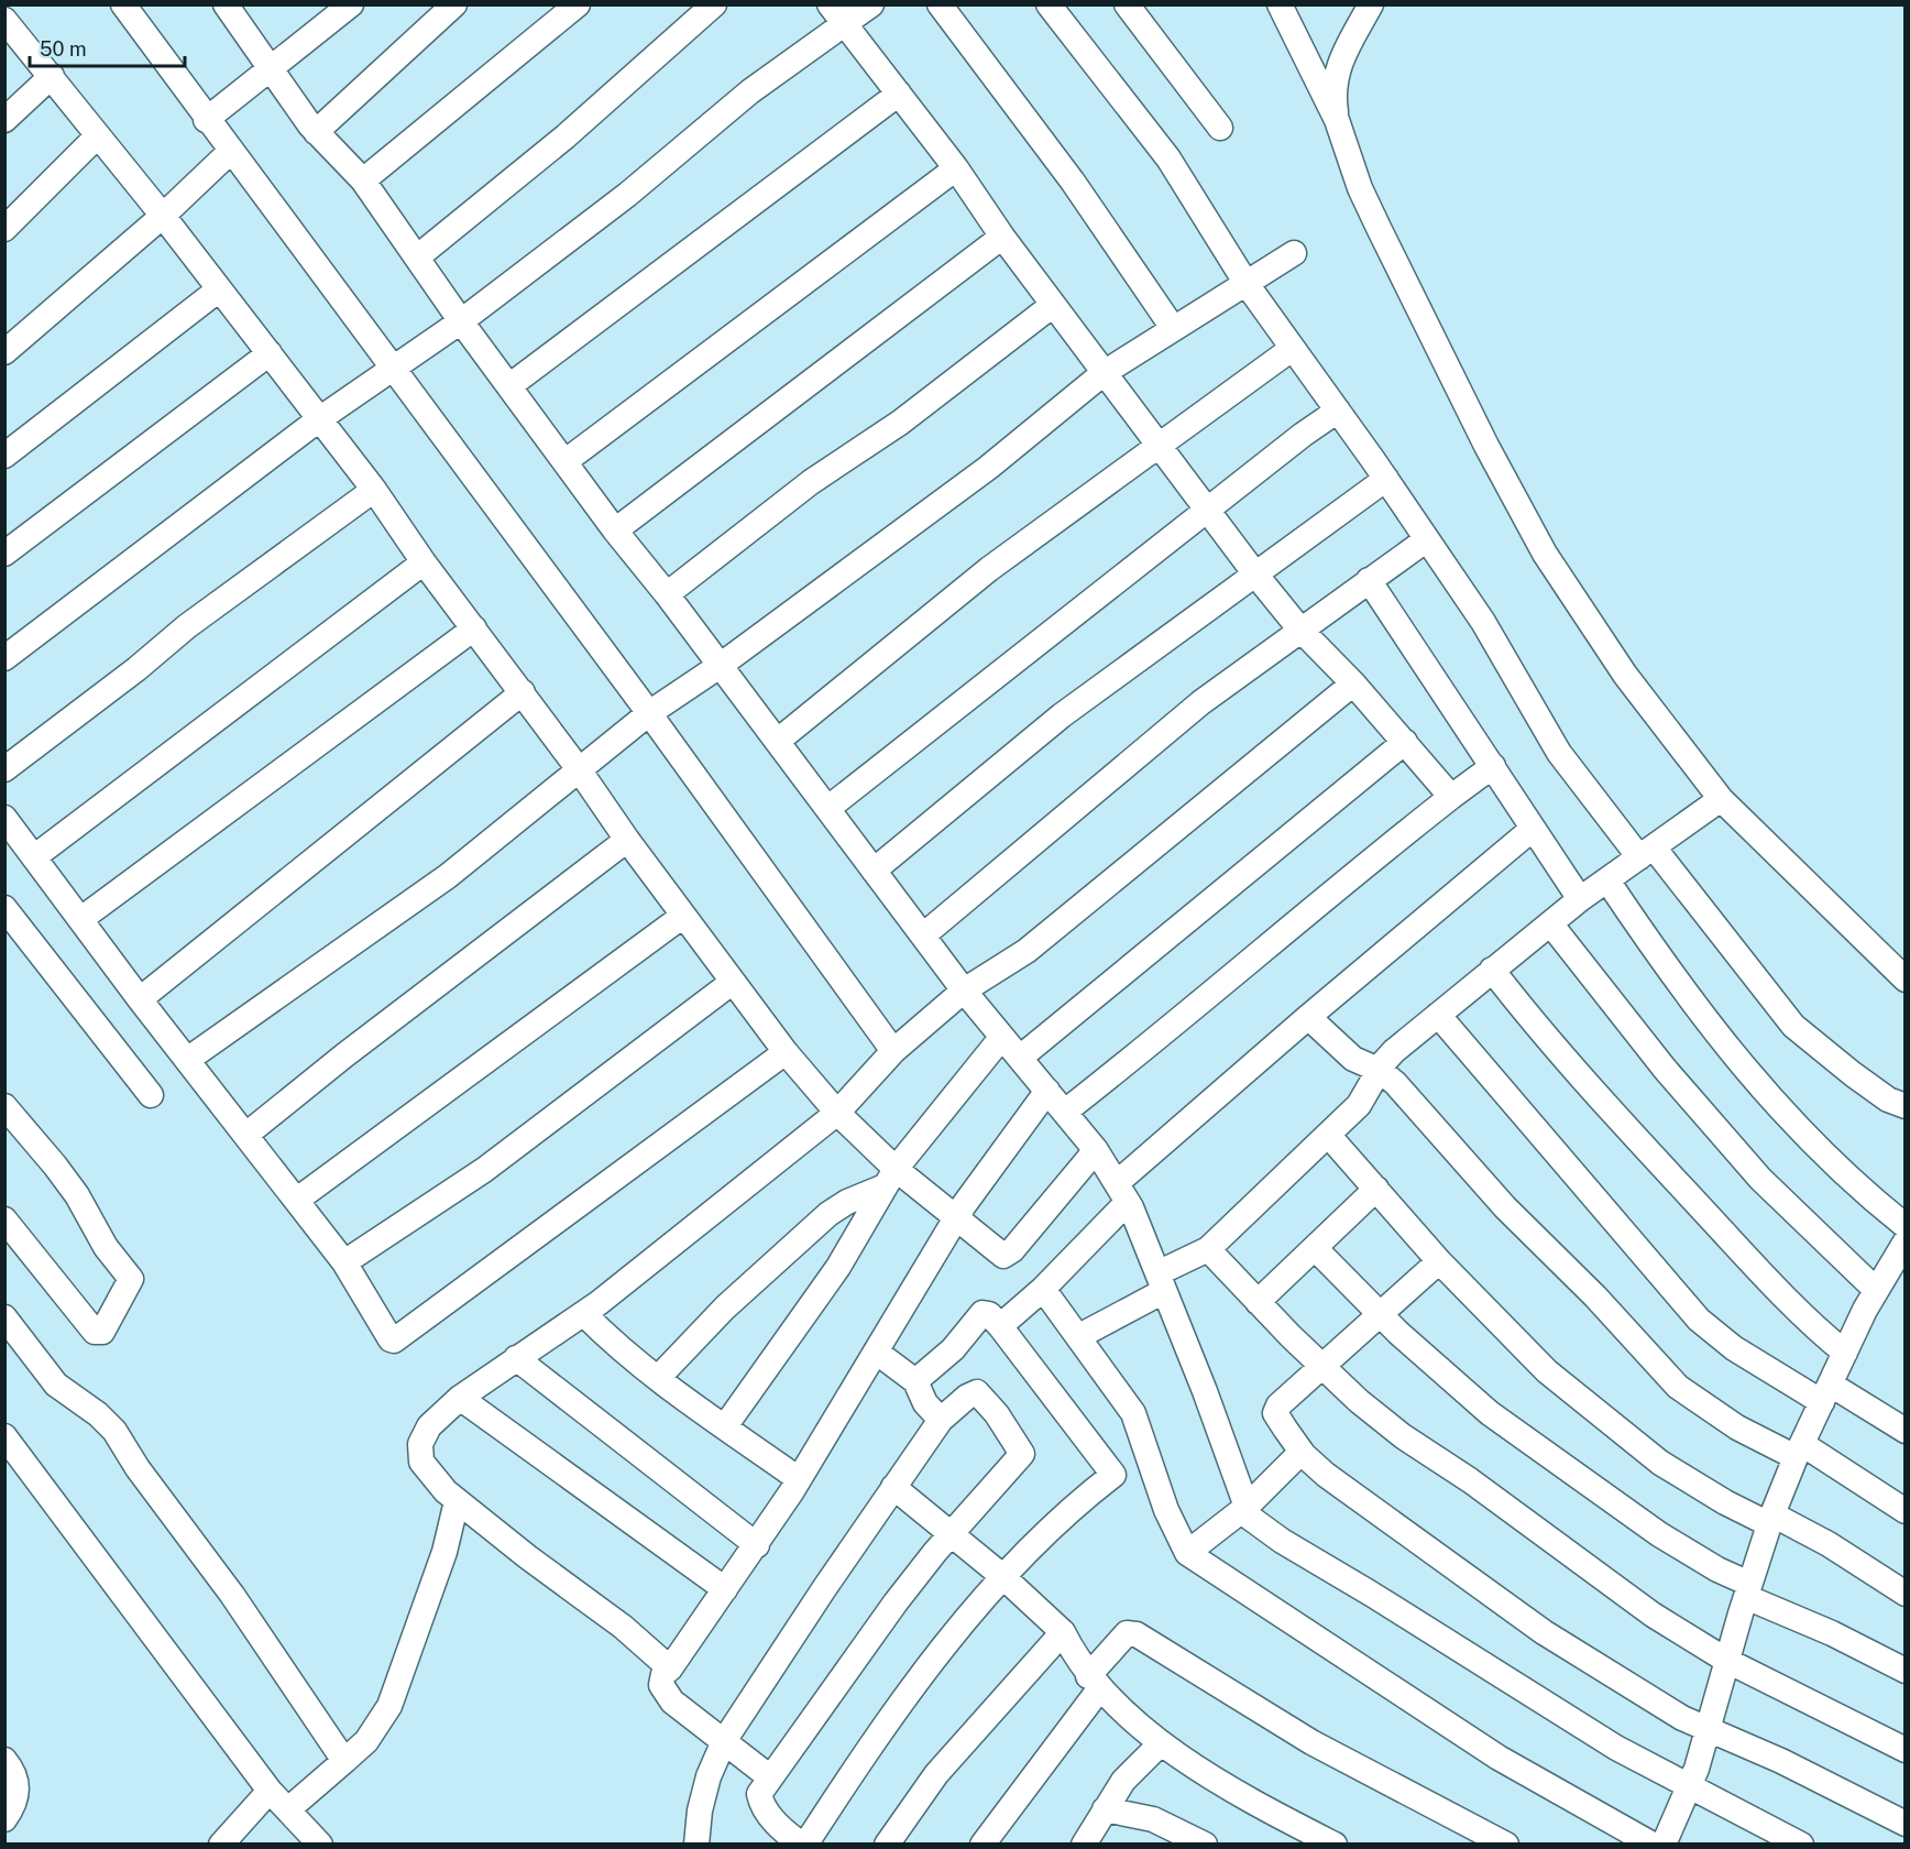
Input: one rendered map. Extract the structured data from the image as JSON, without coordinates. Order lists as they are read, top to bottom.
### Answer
{
  "scale_bar": "50 m"
}
